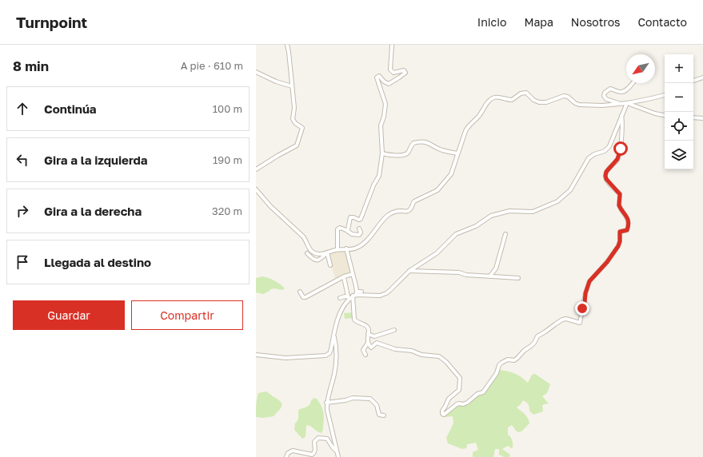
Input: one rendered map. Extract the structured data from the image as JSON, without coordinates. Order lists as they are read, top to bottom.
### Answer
{
  "north": "bottom left",
  "page": {
    "header": "Turnpoint",
    "nav": [
      "Inicio",
      "Mapa",
      "Nosotros",
      "Contacto"
    ],
    "heading": ["8 min", "A pie · 610 m"],
    "map_buttons": ["+", "−"],
    "list": [
      ["Continúa", "100 m"],
      ["Gira a la izquierda", "190 m"],
      ["Gira a la derecha", "320 m"],
      "Llegada al destino"
    ],
    "buttons": ["Guardar", "Compartir"]
  }
}
